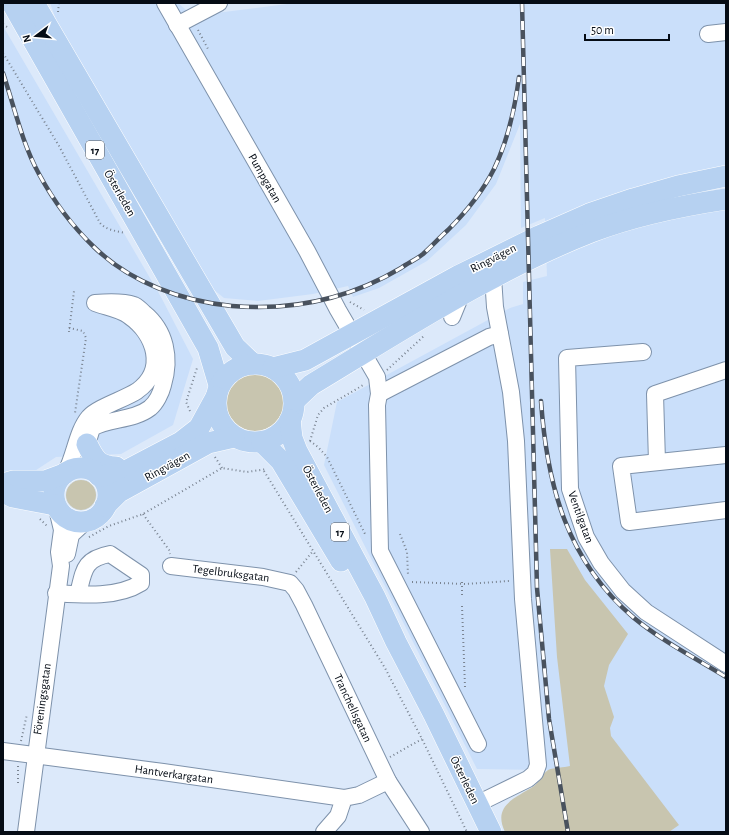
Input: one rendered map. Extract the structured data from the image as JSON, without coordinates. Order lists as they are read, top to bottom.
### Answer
{
  "streets": {
    "main road": ["17", "Österleden", "Ringvägen"],
    "street": [
      "Pumpgatan",
      "Ventilgatan",
      "Tegelbruksgatan",
      "Föreningsgatan",
      "Tranchellsgatan",
      "Hantverkargatan"
    ]
  },
  "crossings": [
    ["17", "Österleden"],
    ["17", "Ringvägen"],
    ["Pumpgatan", "Ringvägen"],
    ["Österleden", "Ringvägen"],
    ["Ringvägen", "Föreningsgatan"],
    ["Tegelbruksgatan", "Tranchellsgatan"],
    ["Föreningsgatan", "Hantverkargatan"]
  ],
  "scale_bar": "50 m",
  "north": "left"
}
